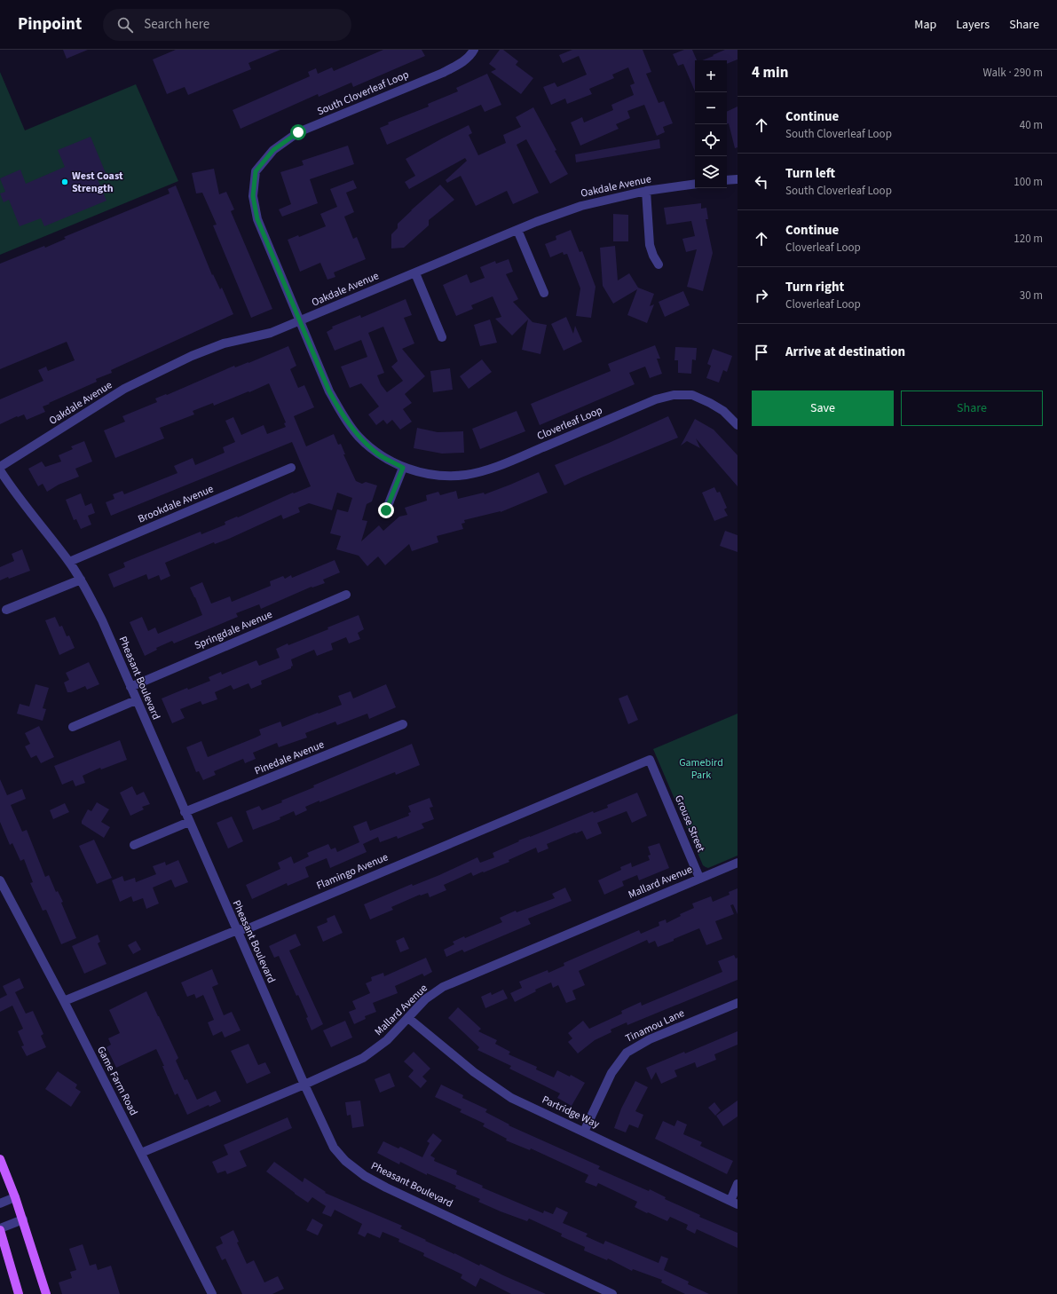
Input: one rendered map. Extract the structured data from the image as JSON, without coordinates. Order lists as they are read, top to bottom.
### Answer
{
  "streets": {
    "street": [
      "South Cloverleaf Loop",
      "Oakdale Avenue",
      "Cloverleaf Loop",
      "Brookdale Avenue",
      "Springdale Avenue",
      "Pheasant Boulevard",
      "Pinedale Avenue",
      "Grouse Street",
      "Flamingo Avenue",
      "Mallard Avenue",
      "Tinamou Lane",
      "Game Farm Road",
      "Partridge Way"
    ]
  },
  "crossings": [
    ["South Cloverleaf Loop", "Oakdale Avenue"],
    ["South Cloverleaf Loop", "Cloverleaf Loop"],
    ["Oakdale Avenue", "Cloverleaf Loop"],
    ["Brookdale Avenue", "Pheasant Boulevard"],
    ["Springdale Avenue", "Pheasant Boulevard"],
    ["Pheasant Boulevard", "Pinedale Avenue"],
    ["Pheasant Boulevard", "Flamingo Avenue"],
    ["Pheasant Boulevard", "Mallard Avenue"],
    ["Grouse Street", "Flamingo Avenue"],
    ["Grouse Street", "Mallard Avenue"],
    ["Flamingo Avenue", "Game Farm Road"],
    ["Mallard Avenue", "Game Farm Road"],
    ["Mallard Avenue", "Partridge Way"],
    ["Tinamou Lane", "Partridge Way"]
  ],
  "parks": ["Gamebird Park"],
  "places": ["West Coast Strength"],
  "page": {
    "header": "Pinpoint",
    "search": "Search here",
    "nav": ["Map", "Layers", "Share"],
    "heading": ["4 min", "Walk · 290 m"],
    "map_buttons": ["+", "−"],
    "list": [
      ["Continue", "South Cloverleaf Loop", "40 m"],
      ["Turn left", "South Cloverleaf Loop", "100 m"],
      ["Continue", "Cloverleaf Loop", "120 m"],
      ["Turn right", "Cloverleaf Loop", "30 m"],
      "Arrive at destination"
    ],
    "buttons": ["Save", "Share"]
  }
}
